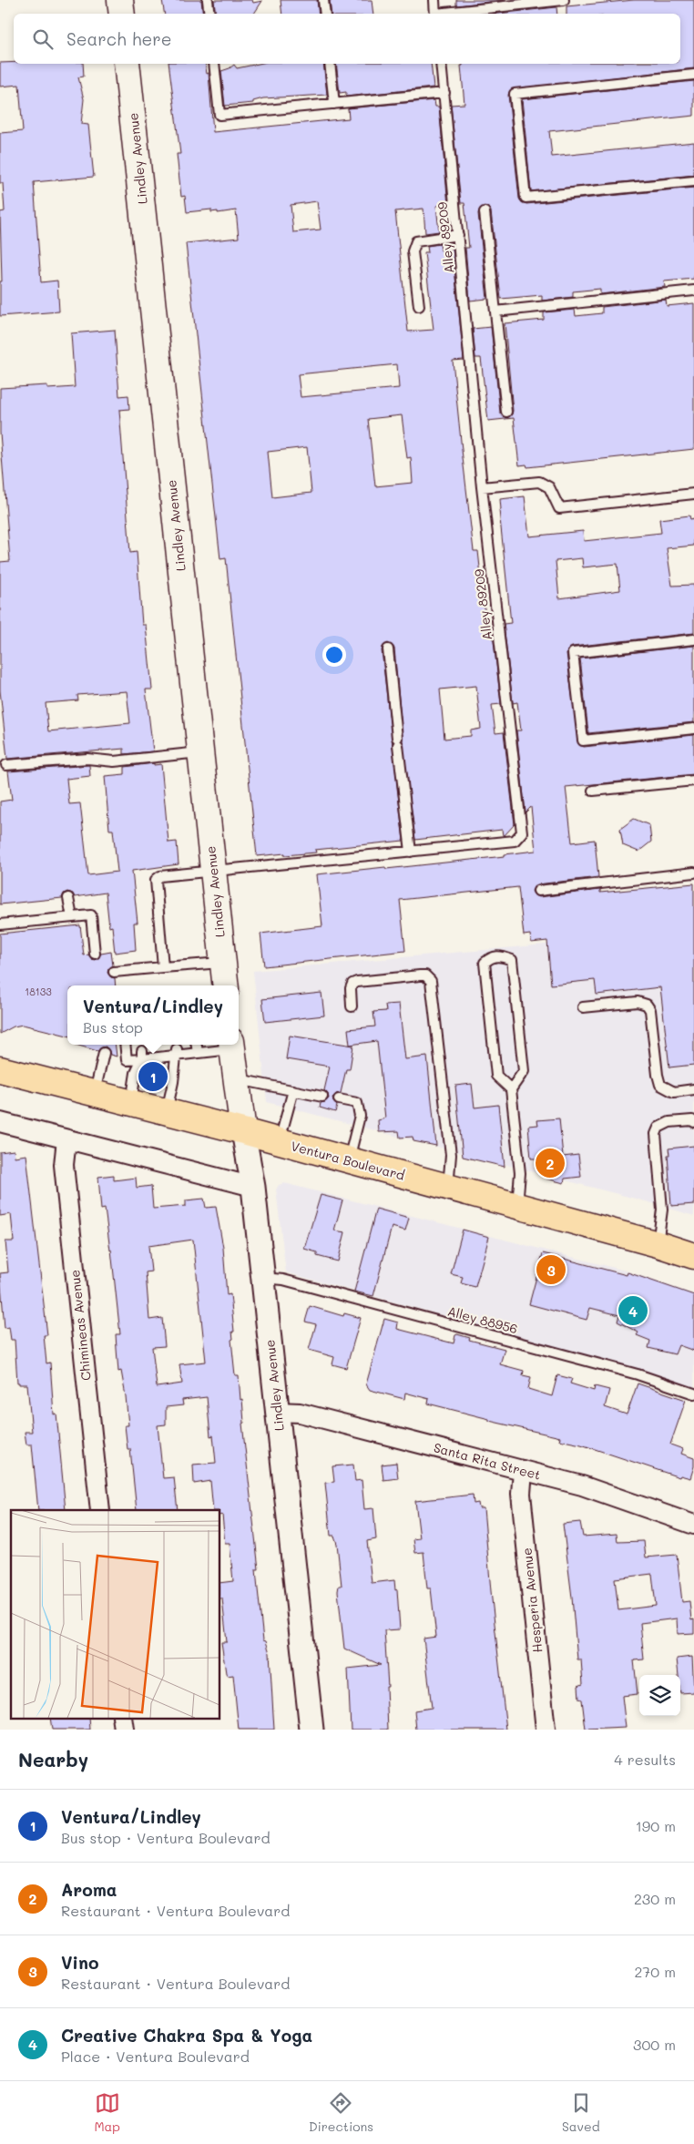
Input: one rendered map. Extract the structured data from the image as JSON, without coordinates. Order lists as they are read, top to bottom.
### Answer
{
  "streets": {
    "main road": ["Lindley Avenue", "Ventura Boulevard"],
    "street": ["Chimineas Avenue", "Santa Rita Street", "Hesperia Avenue"],
    "lane": ["Alley 89209", "Alley 88956"]
  },
  "crossings": [
    ["Lindley Avenue", "Alley 89209"],
    ["Lindley Avenue", "Ventura Boulevard"],
    ["Lindley Avenue", "Alley 88956"],
    ["Lindley Avenue", "Santa Rita Street"],
    ["Santa Rita Street", "Hesperia Avenue"]
  ],
  "house_numbers": ["18133"],
  "page": {
    "search": "Search here",
    "popup": ["Ventura/Lindley", "Bus stop"],
    "pins": [
      "1",
      "2",
      "3",
      "4"
    ],
    "heading": ["Nearby", "4 results"],
    "list": [
      {
        "mark": "1",
        "name": "Ventura/Lindley",
        "note": "Bus stop · Ventura Boulevard",
        "value": "190 m"
      },
      {
        "mark": "2",
        "name": "Aroma",
        "note": "Restaurant · Ventura Boulevard",
        "value": "230 m"
      },
      {
        "mark": "3",
        "name": "Vino",
        "note": "Restaurant · Ventura Boulevard",
        "value": "270 m"
      },
      {
        "mark": "4",
        "name": "Creative Chakra Spa & Yoga",
        "note": "Place · Ventura Boulevard",
        "value": "300 m"
      }
    ],
    "nav": ["Map", "Directions", "Saved"]
  }
}
